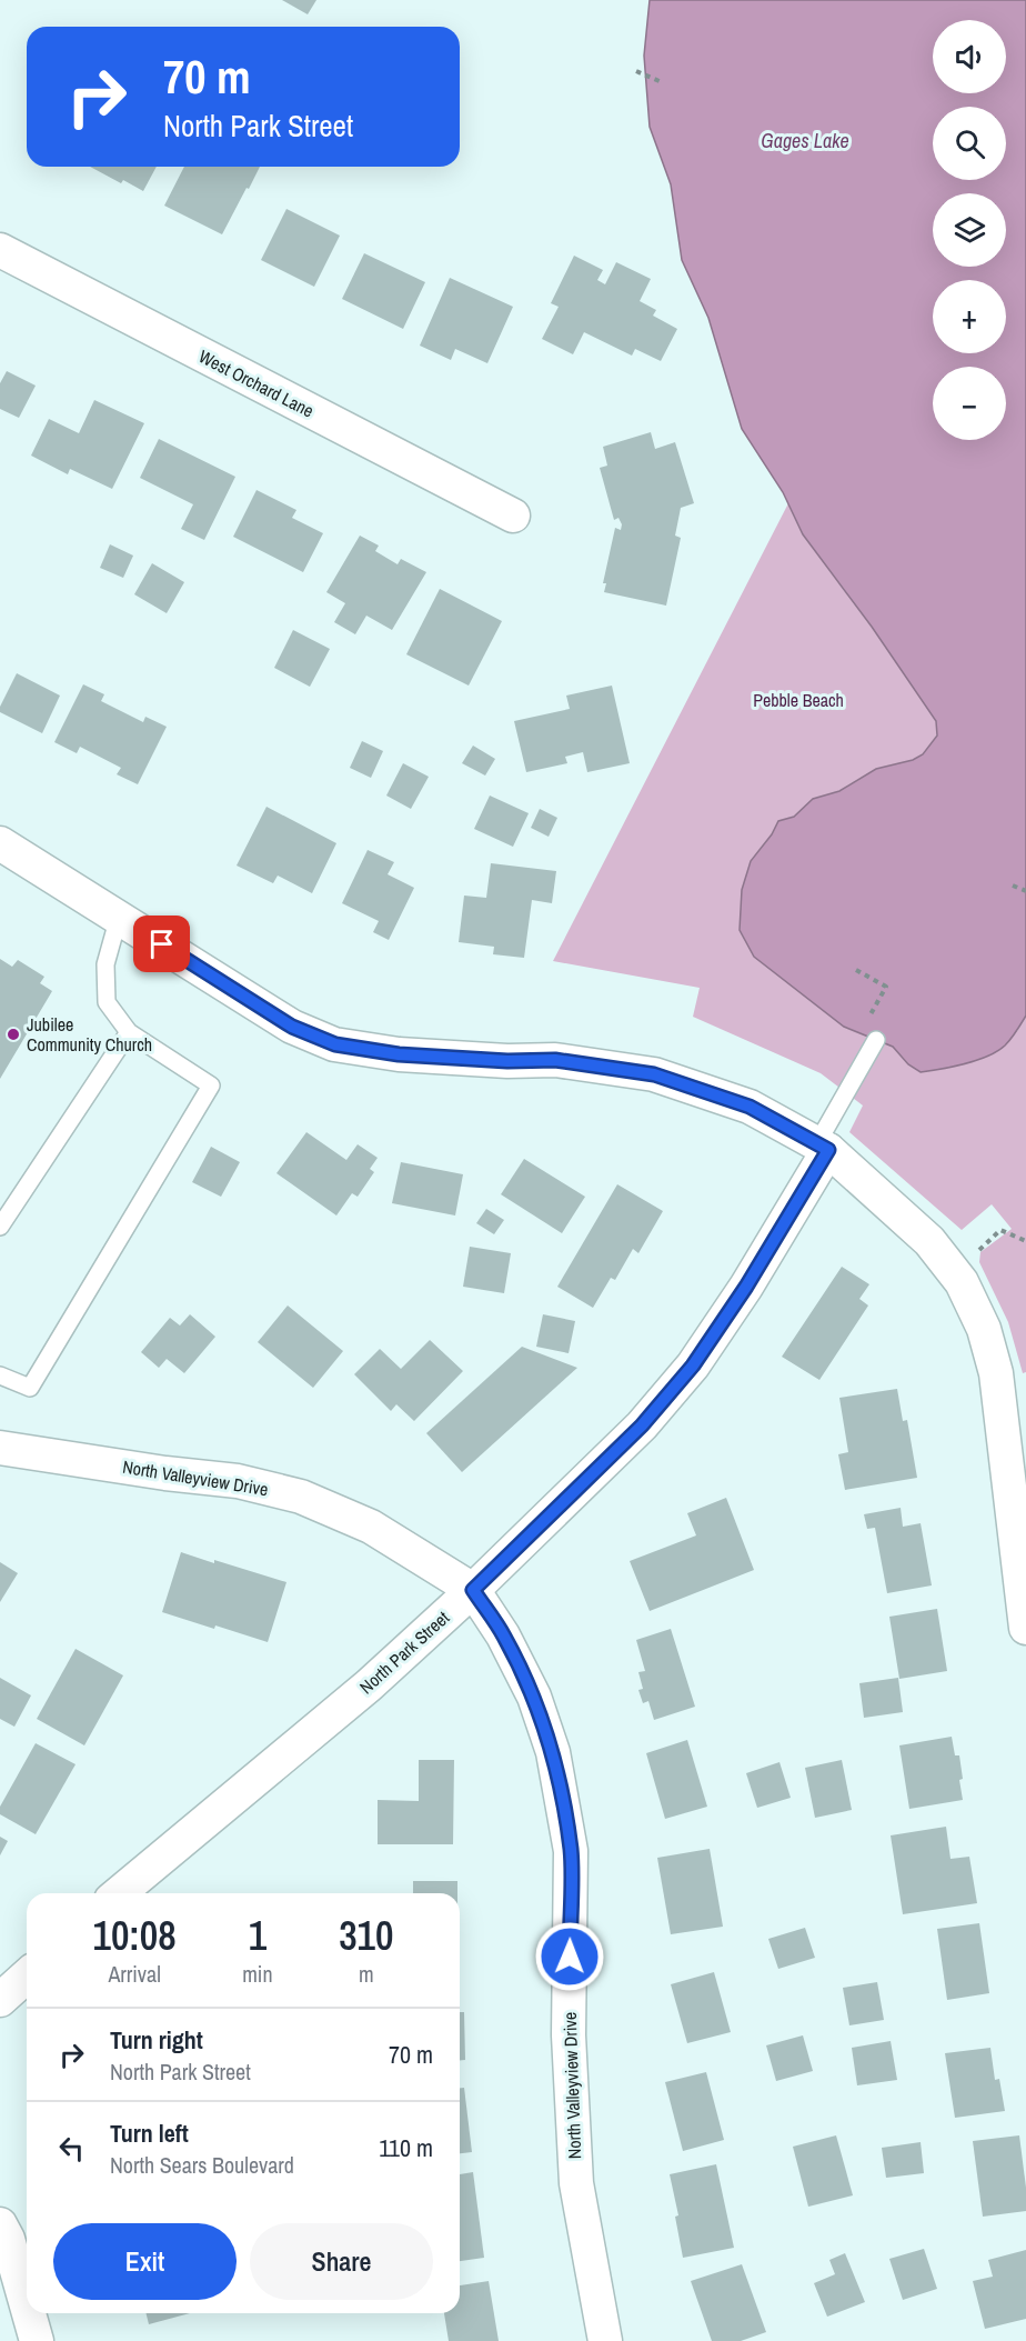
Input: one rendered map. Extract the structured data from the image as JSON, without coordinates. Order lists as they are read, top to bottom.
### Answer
{
  "streets": {
    "street": ["West Orchard Lane", "North Valleyview Drive", "North Park Street"]
  },
  "crossings": [
    ["North Valleyview Drive", "North Park Street"]
  ],
  "water": ["Gages Lake"],
  "parks": ["Pebble Beach"],
  "places": ["Jubilee Community Church"],
  "page": {
    "map_buttons": ["+", "−"],
    "turn": ["70 m", "North Park Street"],
    "eta": [
      "10:08",
      "Arrival",
      "1",
      "min",
      "310",
      "m"
    ],
    "list": [
      {
        "name": "Turn right",
        "note": "North Park Street",
        "value": "70 m"
      },
      {
        "name": "Turn left",
        "note": "North Sears Boulevard",
        "value": "110 m"
      }
    ],
    "buttons": ["Exit", "Share"]
  }
}
